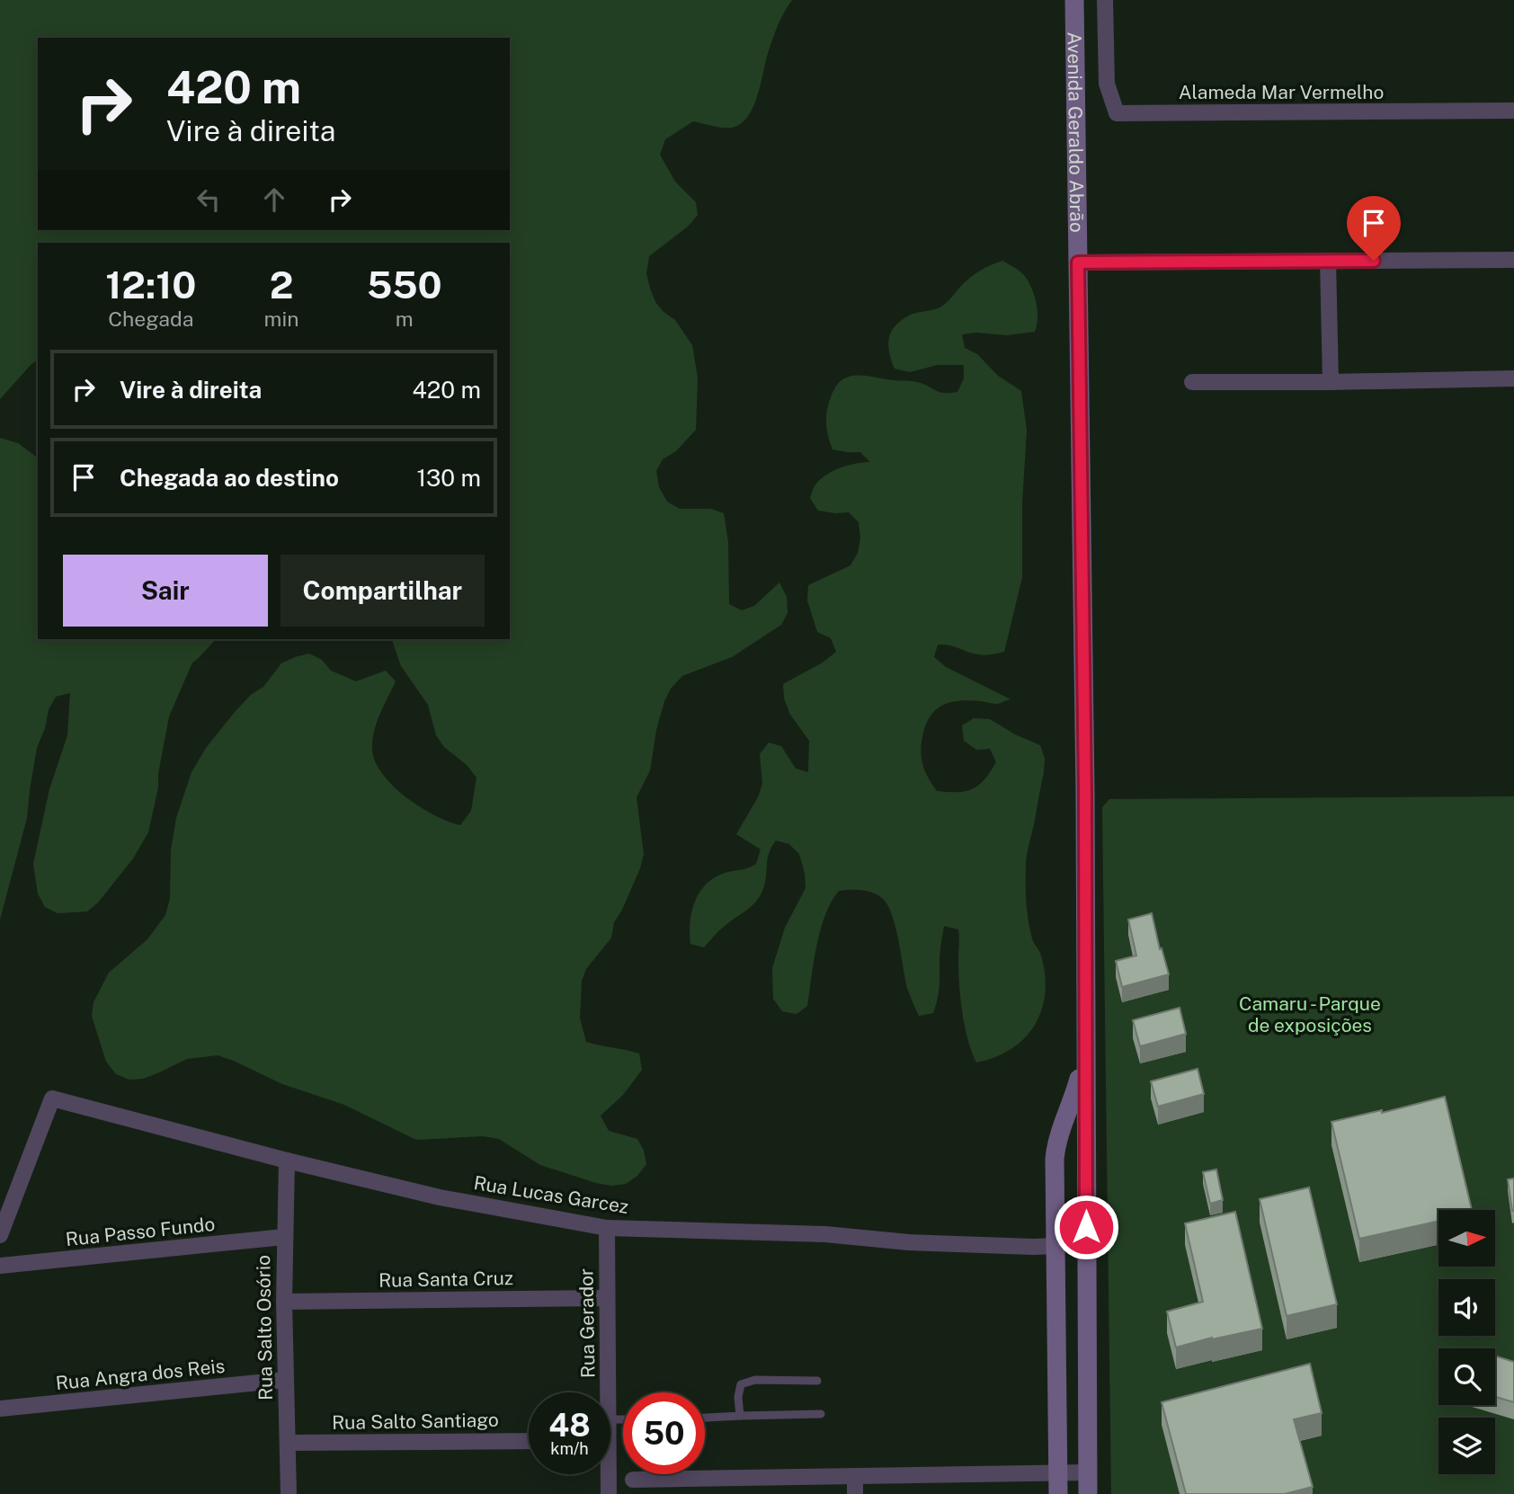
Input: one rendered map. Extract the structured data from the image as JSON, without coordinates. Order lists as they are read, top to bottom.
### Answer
{
  "streets": {
    "main road": ["Avenida Geraldo Abrão"],
    "street": [
      "Alameda Mar Vermelho",
      "Rua Lucas Garcez",
      "Rua Passo Fundo",
      "Rua Santa Cruz",
      "Rua Gerador",
      "Rua Salto Osório",
      "Rua Angra dos Reis",
      "Rua Salto Santiago"
    ]
  },
  "crossings": [
    ["Avenida Geraldo Abrão", "Rua Lucas Garcez"],
    ["Rua Lucas Garcez", "Rua Gerador"],
    ["Rua Lucas Garcez", "Rua Salto Osório"],
    ["Rua Passo Fundo", "Rua Salto Osório"],
    ["Rua Santa Cruz", "Rua Gerador"],
    ["Rua Santa Cruz", "Rua Salto Osório"],
    ["Rua Salto Osório", "Rua Angra dos Reis"],
    ["Rua Salto Osório", "Rua Salto Santiago"]
  ],
  "parks": ["Camaru - Parque de exposições"],
  "north": "right",
  "page": {
    "turn": ["420 m", "Vire à direita"],
    "eta": [
      "12:10",
      "Chegada",
      "2",
      "min",
      "550",
      "m"
    ],
    "list": [
      {
        "name": "Vire à direita",
        "value": "420 m"
      },
      {
        "name": "Chegada ao destino",
        "value": "130 m"
      }
    ],
    "buttons": ["Sair", "Compartilhar"],
    "speed": "48 km/h",
    "limit": "50"
  }
}
